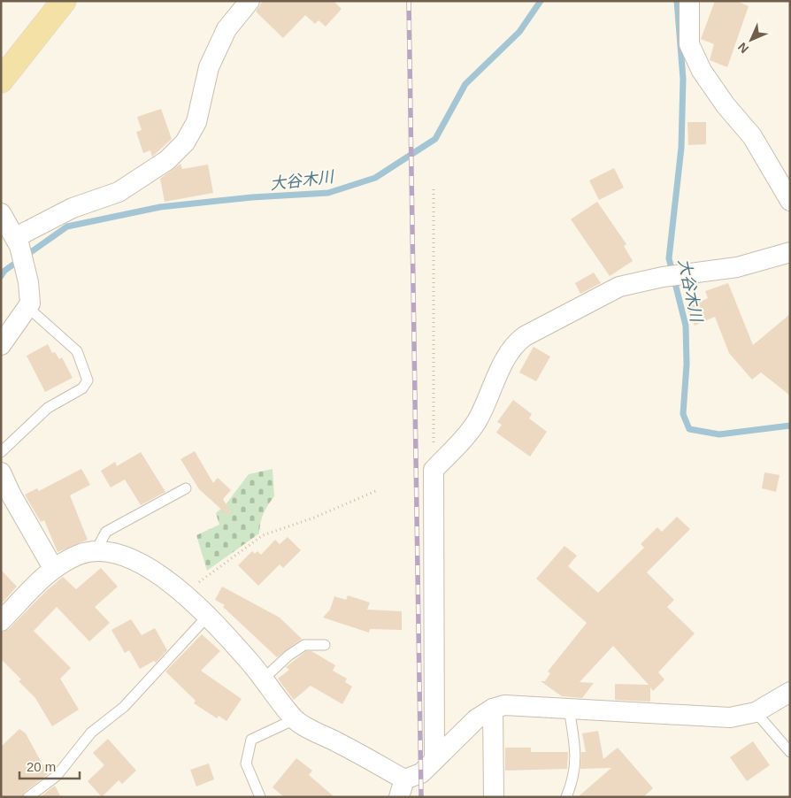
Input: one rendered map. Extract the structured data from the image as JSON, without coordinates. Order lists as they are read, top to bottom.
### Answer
{
  "water": ["大谷木川"],
  "scale_bar": "20 m",
  "north": "bottom left"
}
